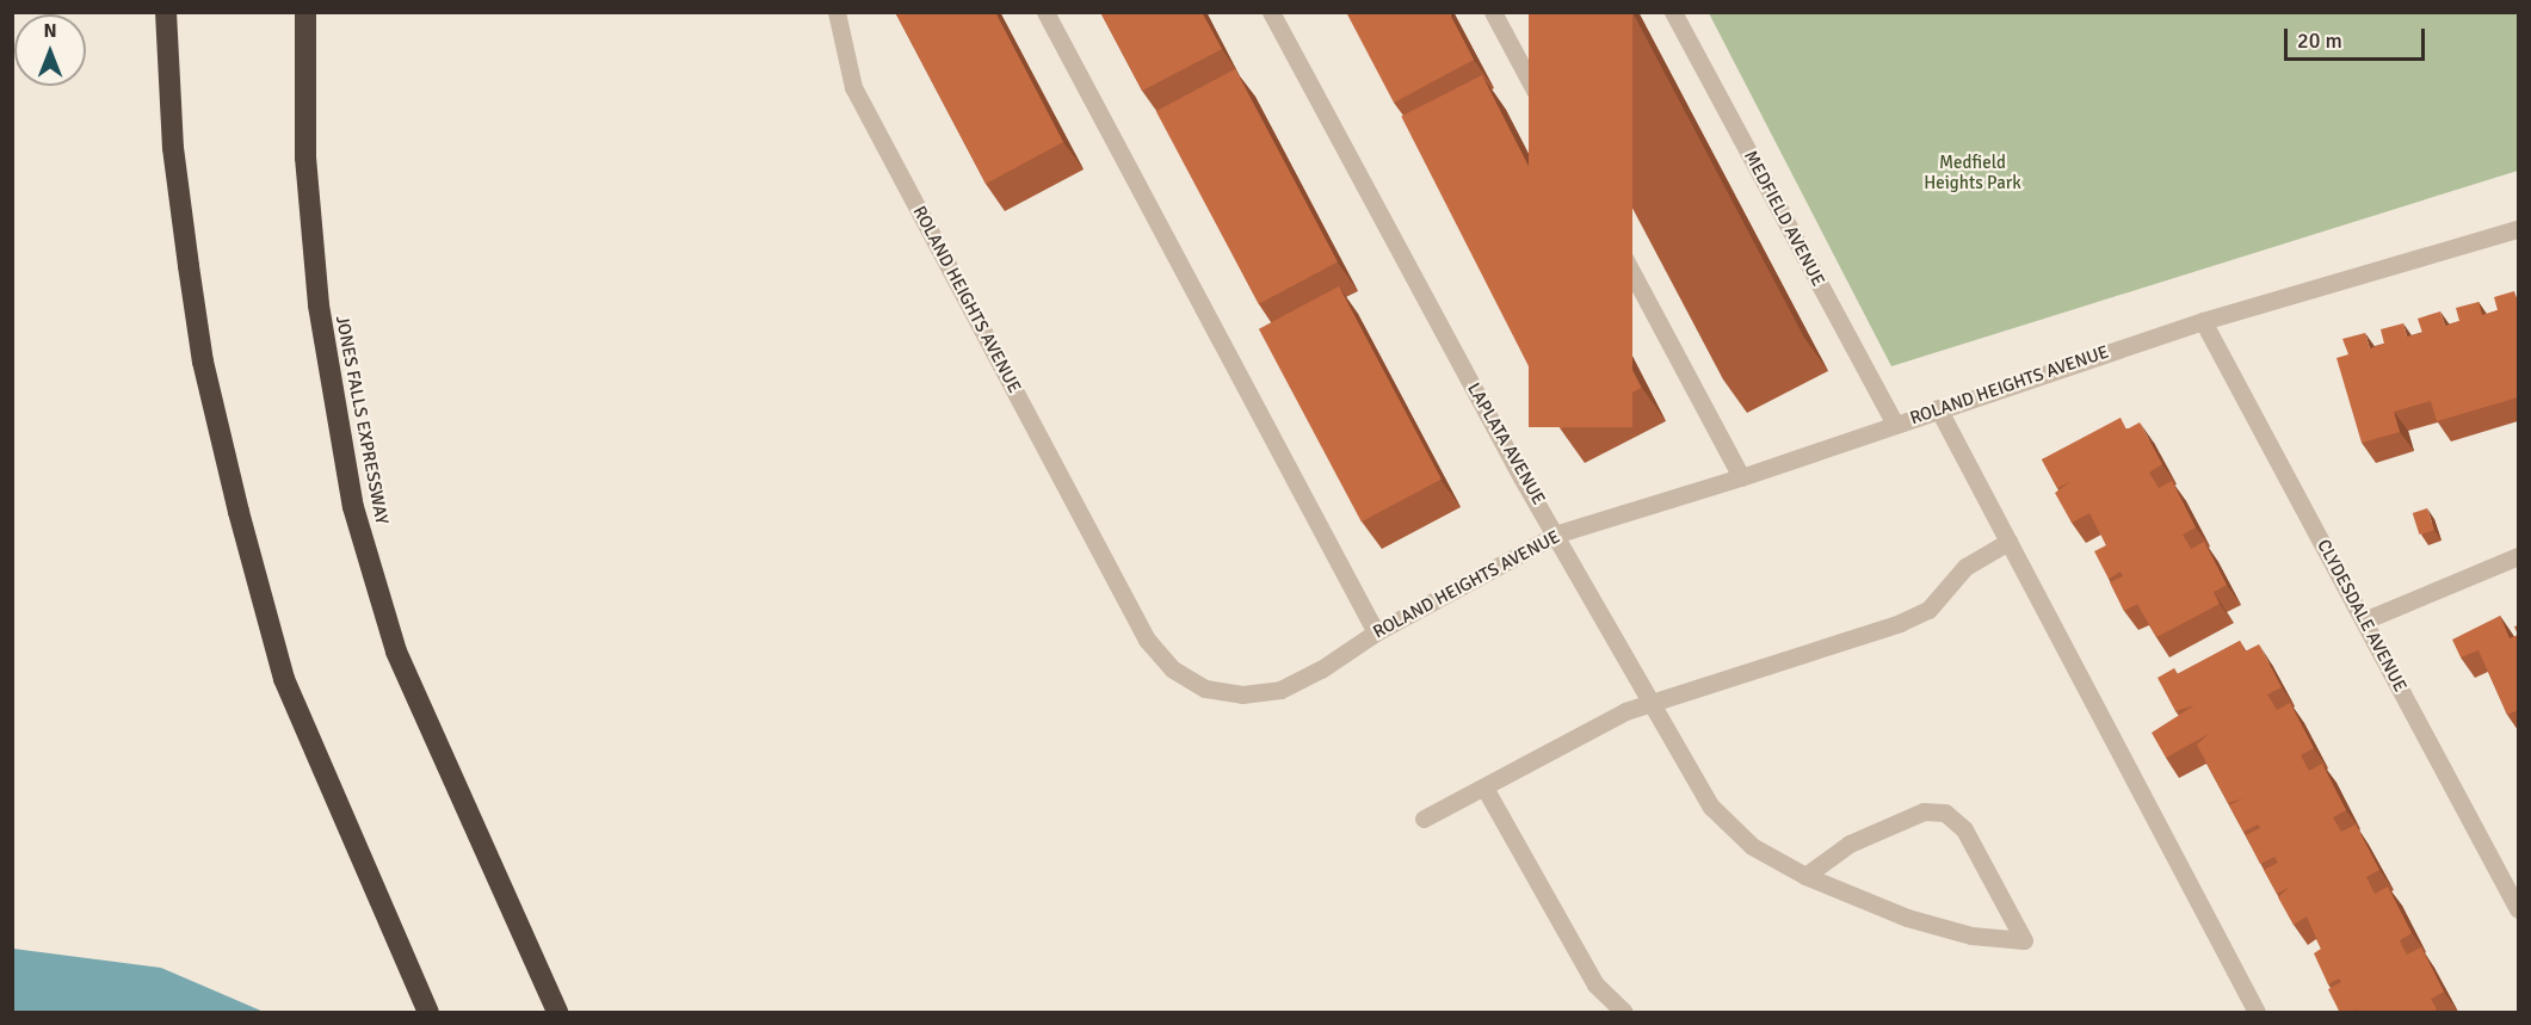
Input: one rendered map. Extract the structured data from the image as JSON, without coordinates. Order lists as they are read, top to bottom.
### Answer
{
  "streets": {
    "highway": ["JONES FALLS EXPRESSWAY"],
    "street": [
      "MEDFIELD AVENUE",
      "ROLAND HEIGHTS AVENUE",
      "LAPLATA AVENUE",
      "CLYDESDALE AVENUE"
    ]
  },
  "crossings": [
    ["MEDFIELD AVENUE", "ROLAND HEIGHTS AVENUE"],
    ["ROLAND HEIGHTS AVENUE", "LAPLATA AVENUE"],
    ["ROLAND HEIGHTS AVENUE", "CLYDESDALE AVENUE"]
  ],
  "parks": ["Medfield Heights Park"],
  "scale_bar": "20 m",
  "north": "top"
}
